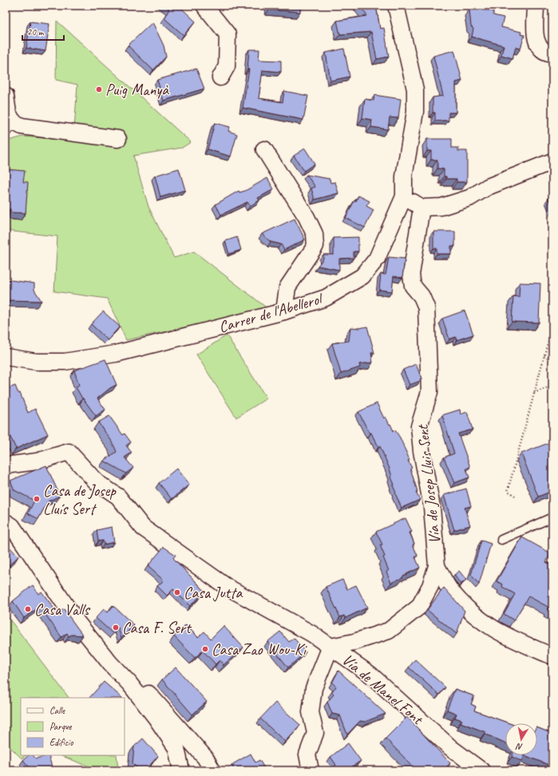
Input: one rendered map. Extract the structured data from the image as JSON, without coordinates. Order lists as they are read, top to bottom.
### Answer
{
  "streets": {
    "street": ["Carrer de l'Abellerol", "Vía de Josep Lluis Sert", "Vía de Manel Font"]
  },
  "crossings": [
    ["Vía de Josep Lluis Sert", "Vía de Manel Font"]
  ],
  "places": [
    "Puig Manyà",
    "Casa de Josep Lluís Sert",
    "Casa Jutta",
    "Casa Valls",
    "Casa F. Sert",
    "Casa Zao Wou-Ki"
  ],
  "legend": ["Calle", "Parque", "Edificio"],
  "scale_bar": "20 m",
  "north": "bottom"
}
